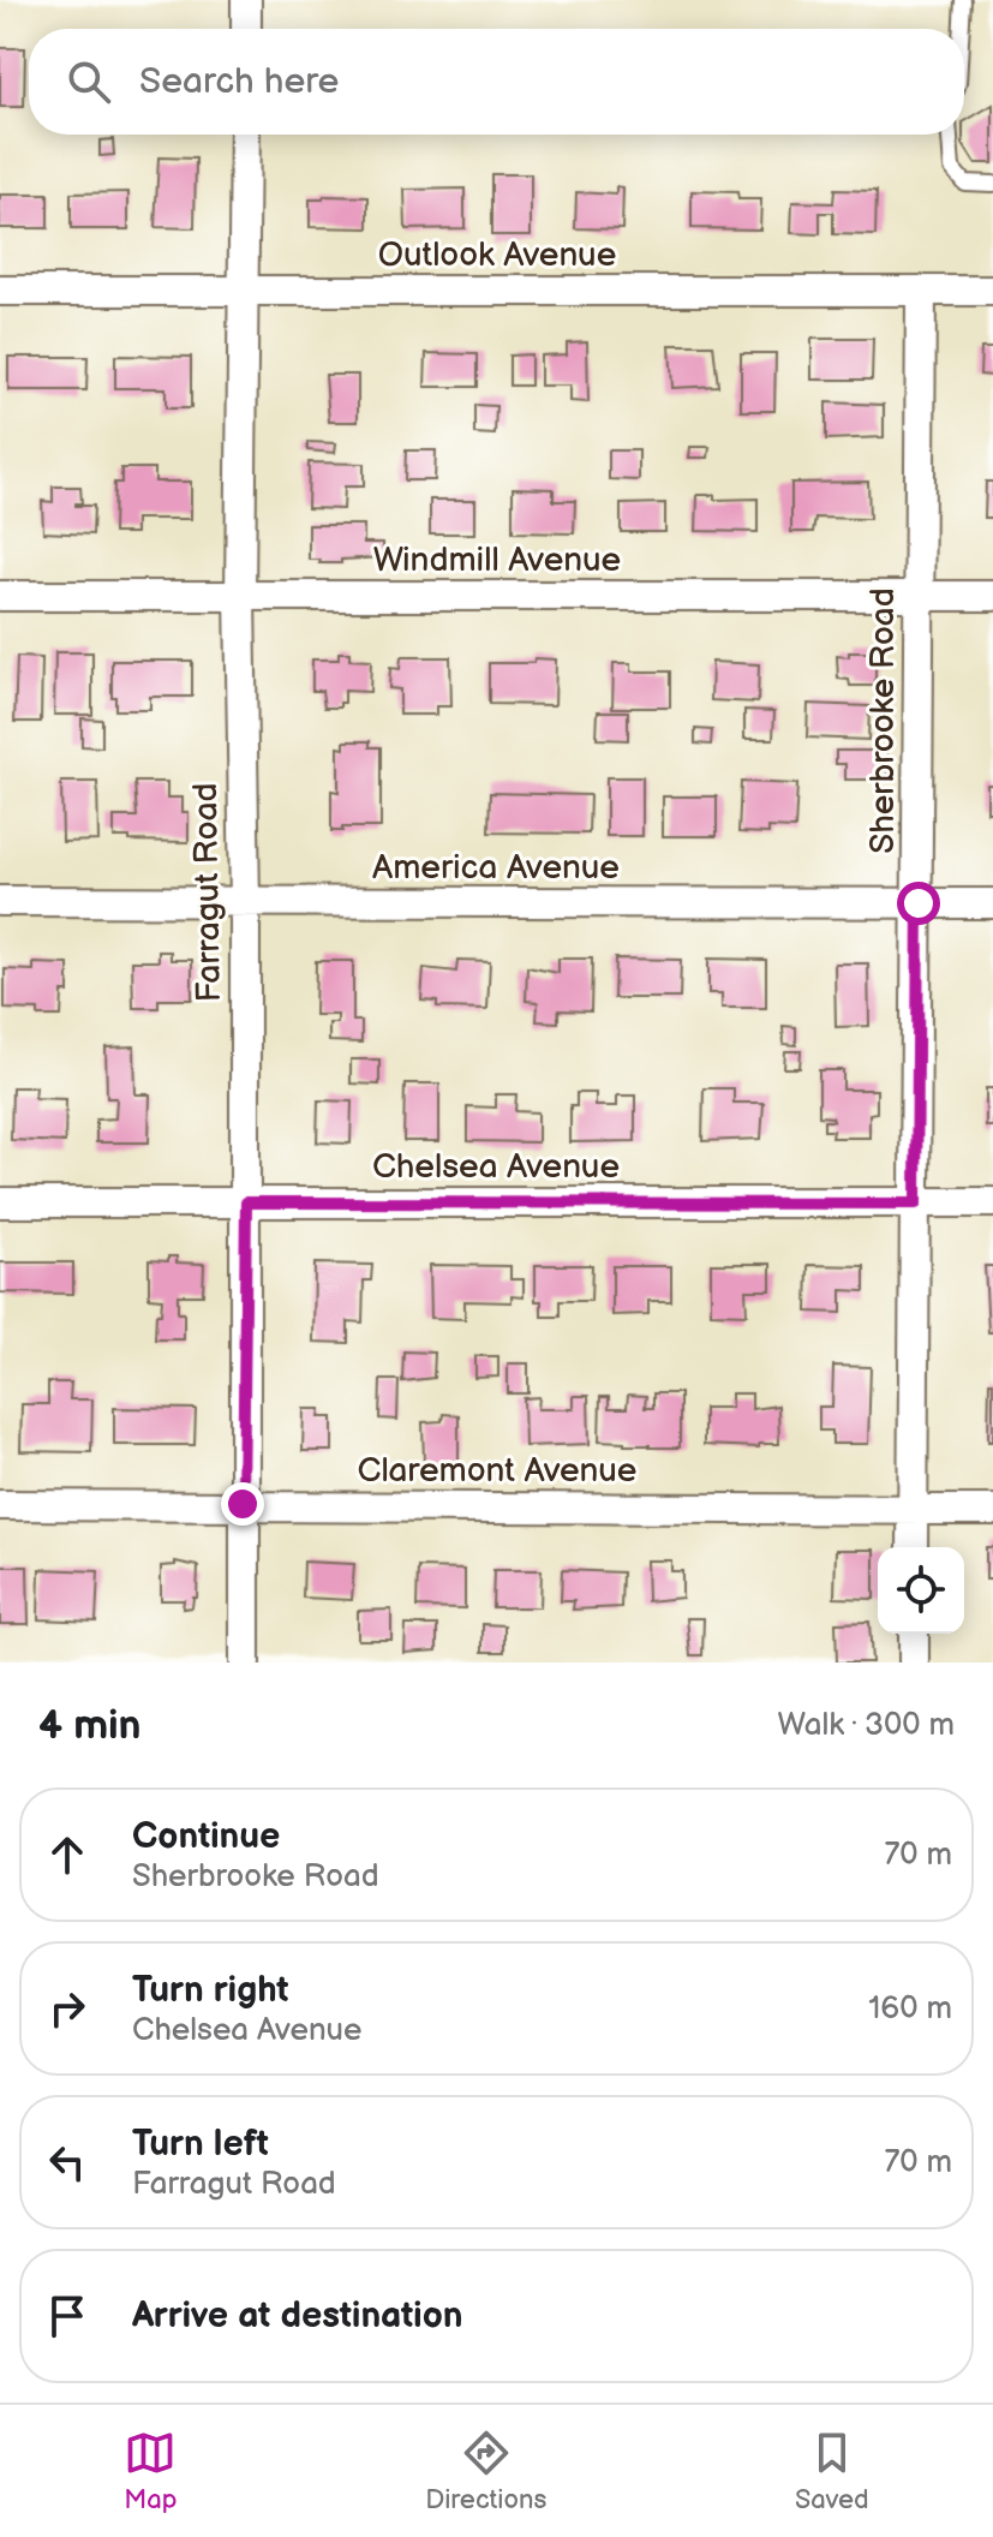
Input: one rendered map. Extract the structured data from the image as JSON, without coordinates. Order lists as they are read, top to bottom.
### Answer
{
  "streets": {
    "street": [
      "Outlook Avenue",
      "Windmill Avenue",
      "Sherbrooke Road",
      "America Avenue",
      "Farragut Road",
      "Chelsea Avenue",
      "Claremont Avenue"
    ]
  },
  "crossings": [
    ["Outlook Avenue", "Sherbrooke Road"],
    ["Outlook Avenue", "Farragut Road"],
    ["Windmill Avenue", "Sherbrooke Road"],
    ["Windmill Avenue", "Farragut Road"],
    ["Sherbrooke Road", "America Avenue"],
    ["Sherbrooke Road", "Chelsea Avenue"],
    ["Sherbrooke Road", "Claremont Avenue"],
    ["America Avenue", "Farragut Road"],
    ["Farragut Road", "Chelsea Avenue"],
    ["Farragut Road", "Claremont Avenue"]
  ],
  "page": {
    "search": "Search here",
    "heading": ["4 min", "Walk · 300 m"],
    "list": [
      ["Continue", "Sherbrooke Road", "70 m"],
      ["Turn right", "Chelsea Avenue", "160 m"],
      ["Turn left", "Farragut Road", "70 m"],
      "Arrive at destination"
    ],
    "nav": ["Map", "Directions", "Saved"]
  }
}
